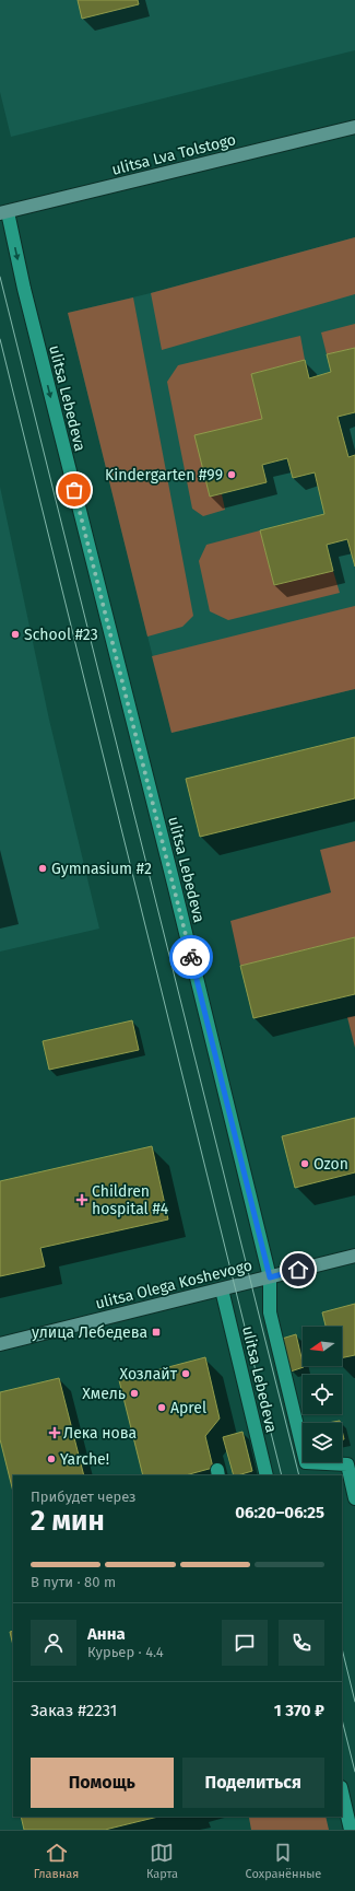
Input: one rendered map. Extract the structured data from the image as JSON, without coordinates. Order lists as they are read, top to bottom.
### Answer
{
  "streets": {
    "street": ["ulitsa Lva Tolstogo", "ulitsa Lebedeva", "ulitsa Olega Koshevogo"]
  },
  "crossings": [
    ["ulitsa Lva Tolstogo", "ulitsa Lebedeva"],
    ["ulitsa Lebedeva", "ulitsa Olega Koshevogo"]
  ],
  "one_way": ["ulitsa Lebedeva"],
  "places": {
    "other": [
      "Kindergarten #99",
      "School #23",
      "Gymnasium #2",
      "Ozon",
      "Хозлайт",
      "Хмель",
      "Aprel",
      "Yarche!"
    ],
    "health": ["Children hospital #4", "Лека нова"],
    "transit": ["улица Лебедева"]
  },
  "north": "left",
  "page": {
    "heading": ["2 мин", "Прибудет через", "06:20–06:25"],
    "panel": [
      "Анна",
      "Курьер · 4.4",
      "Заказ #2231",
      "1 370 ₽"
    ],
    "bar": "В пути · 80 m",
    "buttons": ["Помощь", "Поделиться"],
    "tabs": ["Главная", "Карта", "Сохранённые"]
  }
}
